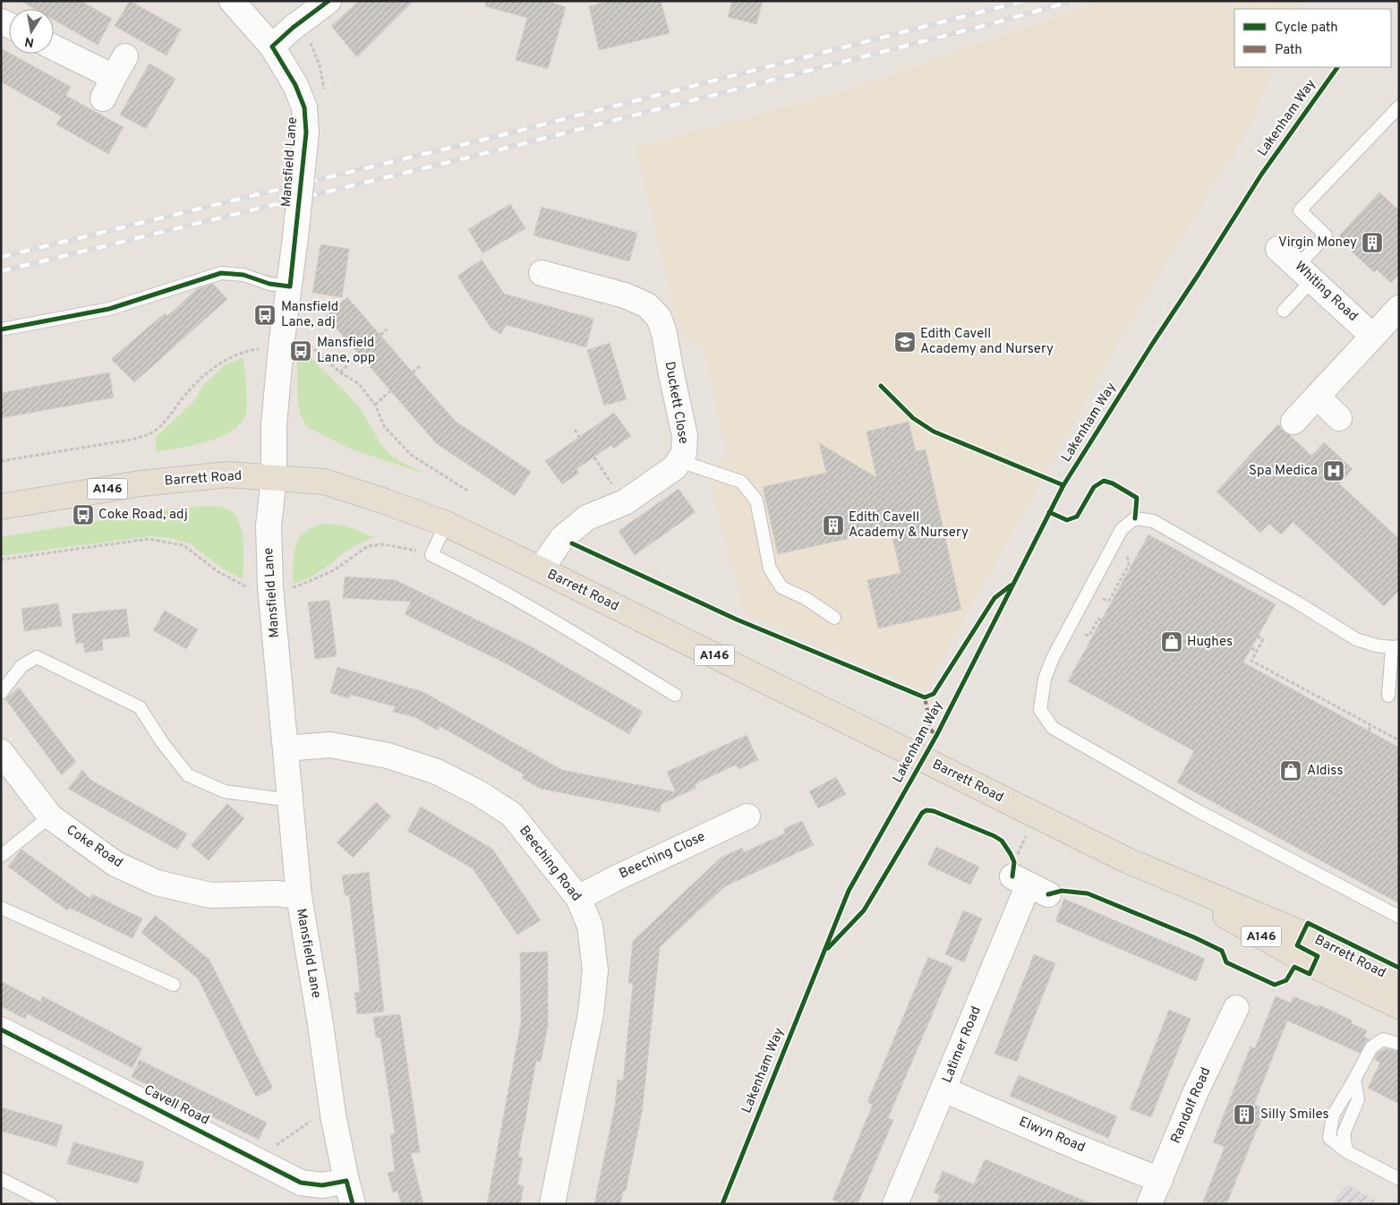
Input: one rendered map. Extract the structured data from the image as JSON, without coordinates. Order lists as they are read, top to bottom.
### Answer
{
  "streets": {
    "highway": ["Barrett Road", "A146"],
    "street": [
      "Mansfield Lane",
      "Whiting Road",
      "Duckett Close",
      "Coke Road",
      "Beeching Close",
      "Beeching Road",
      "Latimer Road",
      "Cavell Road",
      "Randolf Road",
      "Elwyn Road"
    ],
    "cycle path": ["Lakenham Way"]
  },
  "crossings": [
    ["Mansfield Lane", "Barrett Road"],
    ["Mansfield Lane", "Coke Road"],
    ["Mansfield Lane", "Beeching Road"],
    ["Mansfield Lane", "Cavell Road"],
    ["Duckett Close", "Barrett Road"],
    ["Beeching Close", "Beeching Road"],
    ["Latimer Road", "Elwyn Road"],
    ["Randolf Road", "Elwyn Road"]
  ],
  "places": {
    "building": ["Virgin Money", "Edith Cavell Academy & Nursery", "Silly Smiles"],
    "bus stop": ["Mansfield Lane, adj", "Mansfield Lane, opp", "Coke Road, adj"],
    "school or university": ["Edith Cavell Academy and Nursery"],
    "hospital": ["Spa Medica"],
    "shop": ["Hughes", "Aldiss"]
  },
  "legend": ["Cycle path", "Path"],
  "north": "bottom"
}
